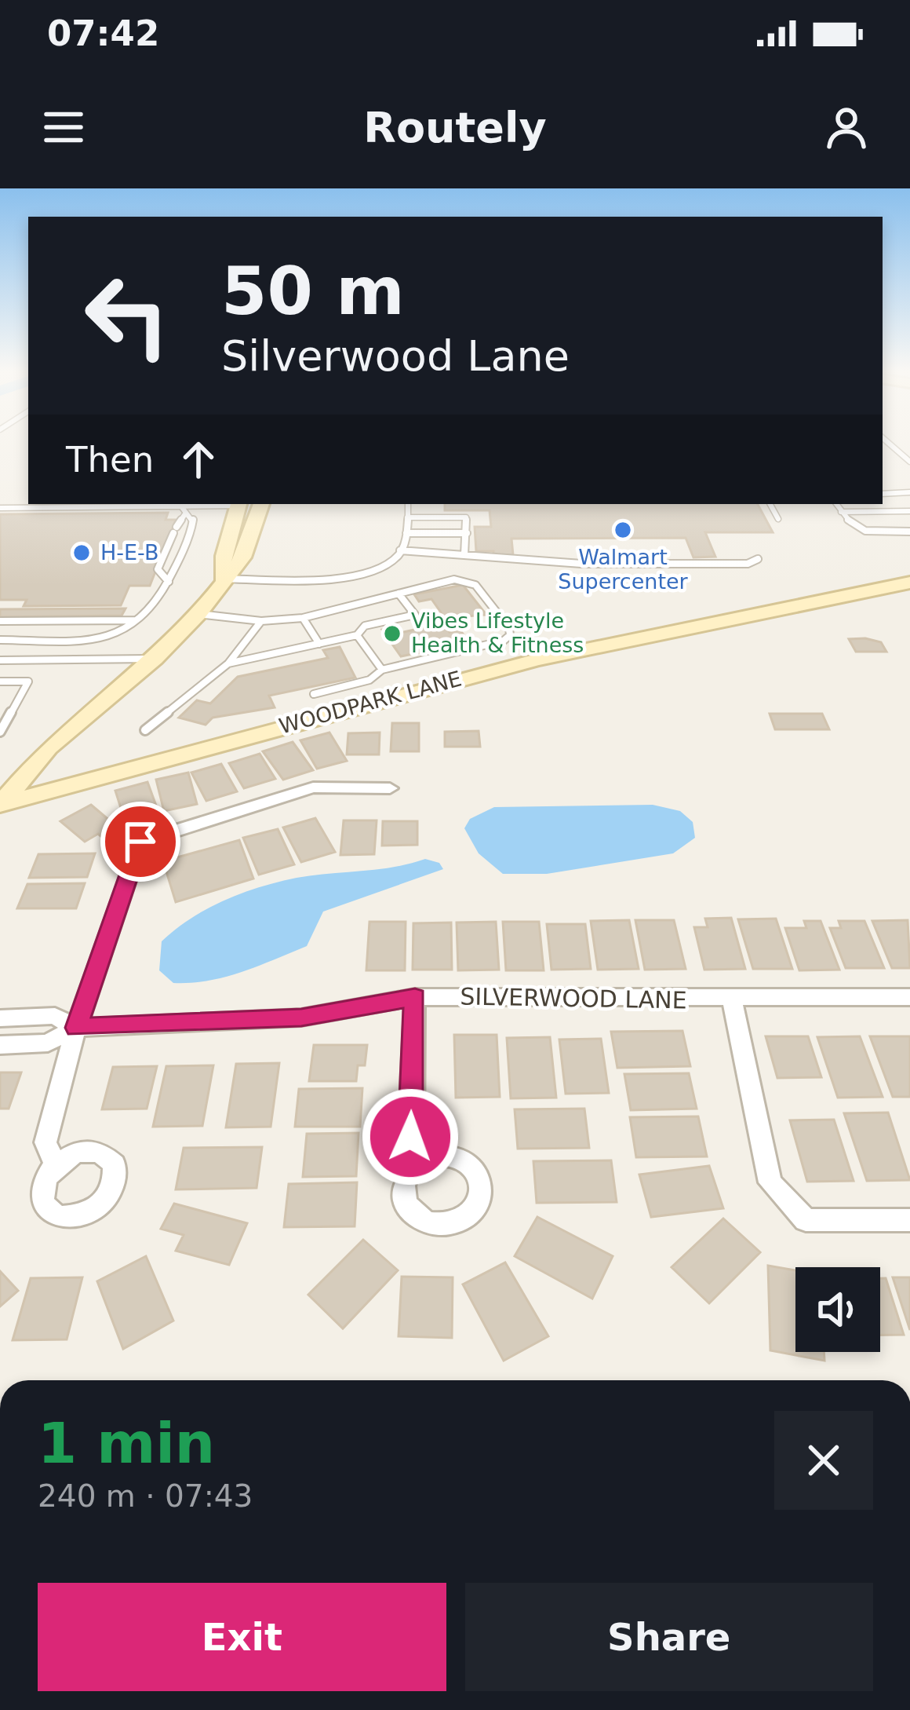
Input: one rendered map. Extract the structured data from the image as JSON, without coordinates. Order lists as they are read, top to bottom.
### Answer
{
  "streets": {
    "street": ["WOODPARK LANE", "SILVERWOOD LANE"]
  },
  "places": ["Walmart Supercenter", "H-E-B", "Vibes Lifestyle Health & Fitness"],
  "page": {
    "status": "07:42",
    "header": "Routely",
    "turn": ["50 m", "Silverwood Lane"],
    "then": "Then",
    "heading": ["1 min", "240 m · 07:43"],
    "buttons": ["Exit", "Share"]
  }
}
